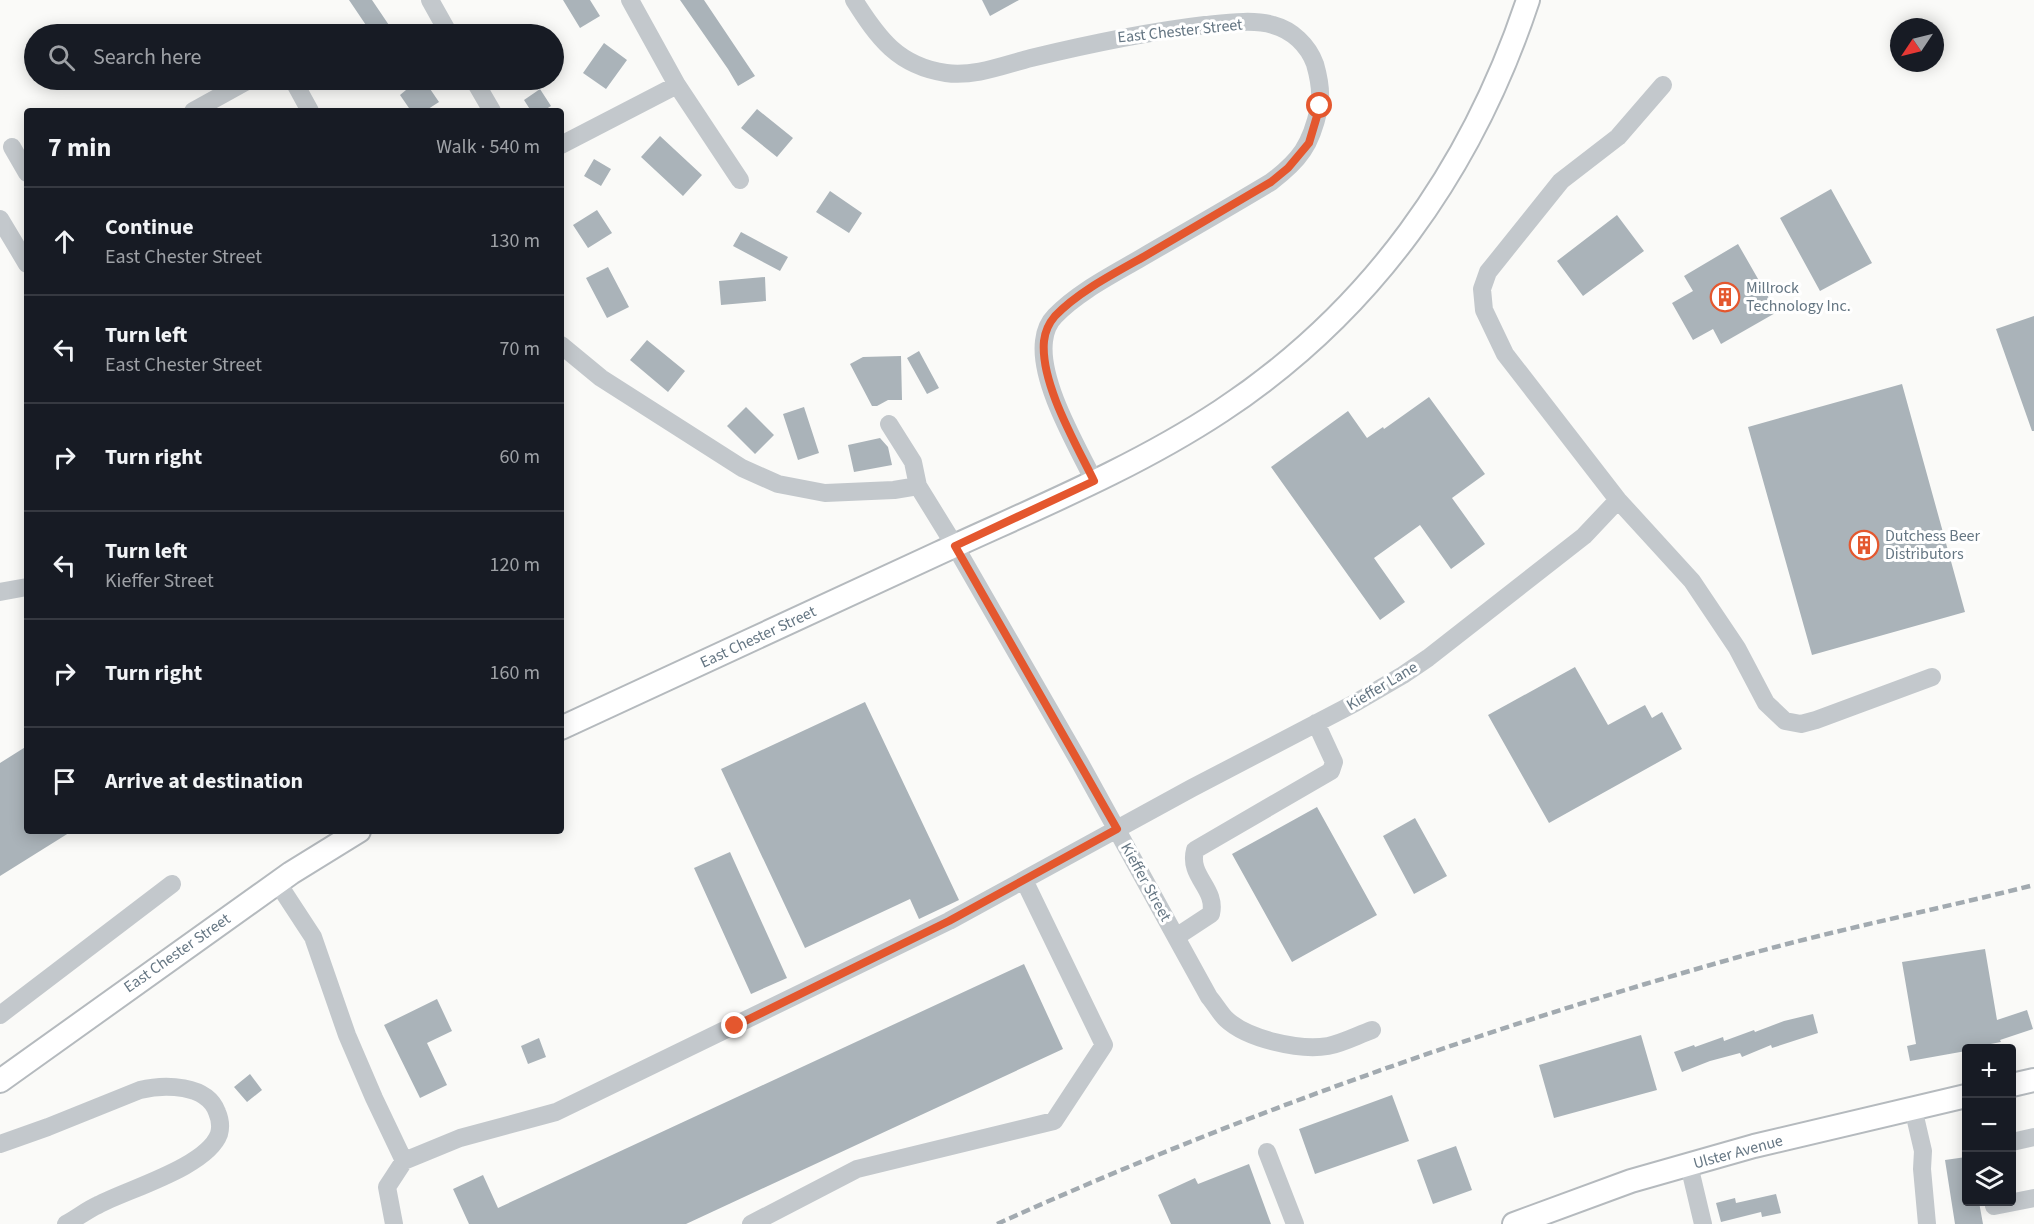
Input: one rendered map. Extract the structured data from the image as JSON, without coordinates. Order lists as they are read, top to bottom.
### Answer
{
  "streets": {
    "main road": ["East Chester Street", "Ulster Avenue"],
    "street": ["Kieffer Lane", "Kieffer Street"]
  },
  "crossings": [
    ["East Chester Street", "Kieffer Street"],
    ["Kieffer Lane", "Kieffer Street"]
  ],
  "places": {
    "building": ["Millrock Technology Inc.", "Dutchess Beer Distributors"]
  },
  "north": "bottom left",
  "page": {
    "search": "Search here",
    "heading": ["7 min", "Walk · 540 m"],
    "list": [
      ["Continue", "East Chester Street", "130 m"],
      ["Turn left", "East Chester Street", "70 m"],
      ["Turn right", "60 m"],
      ["Turn left", "Kieffer Street", "120 m"],
      ["Turn right", "160 m"],
      "Arrive at destination"
    ],
    "map_buttons": ["+", "−"]
  }
}
